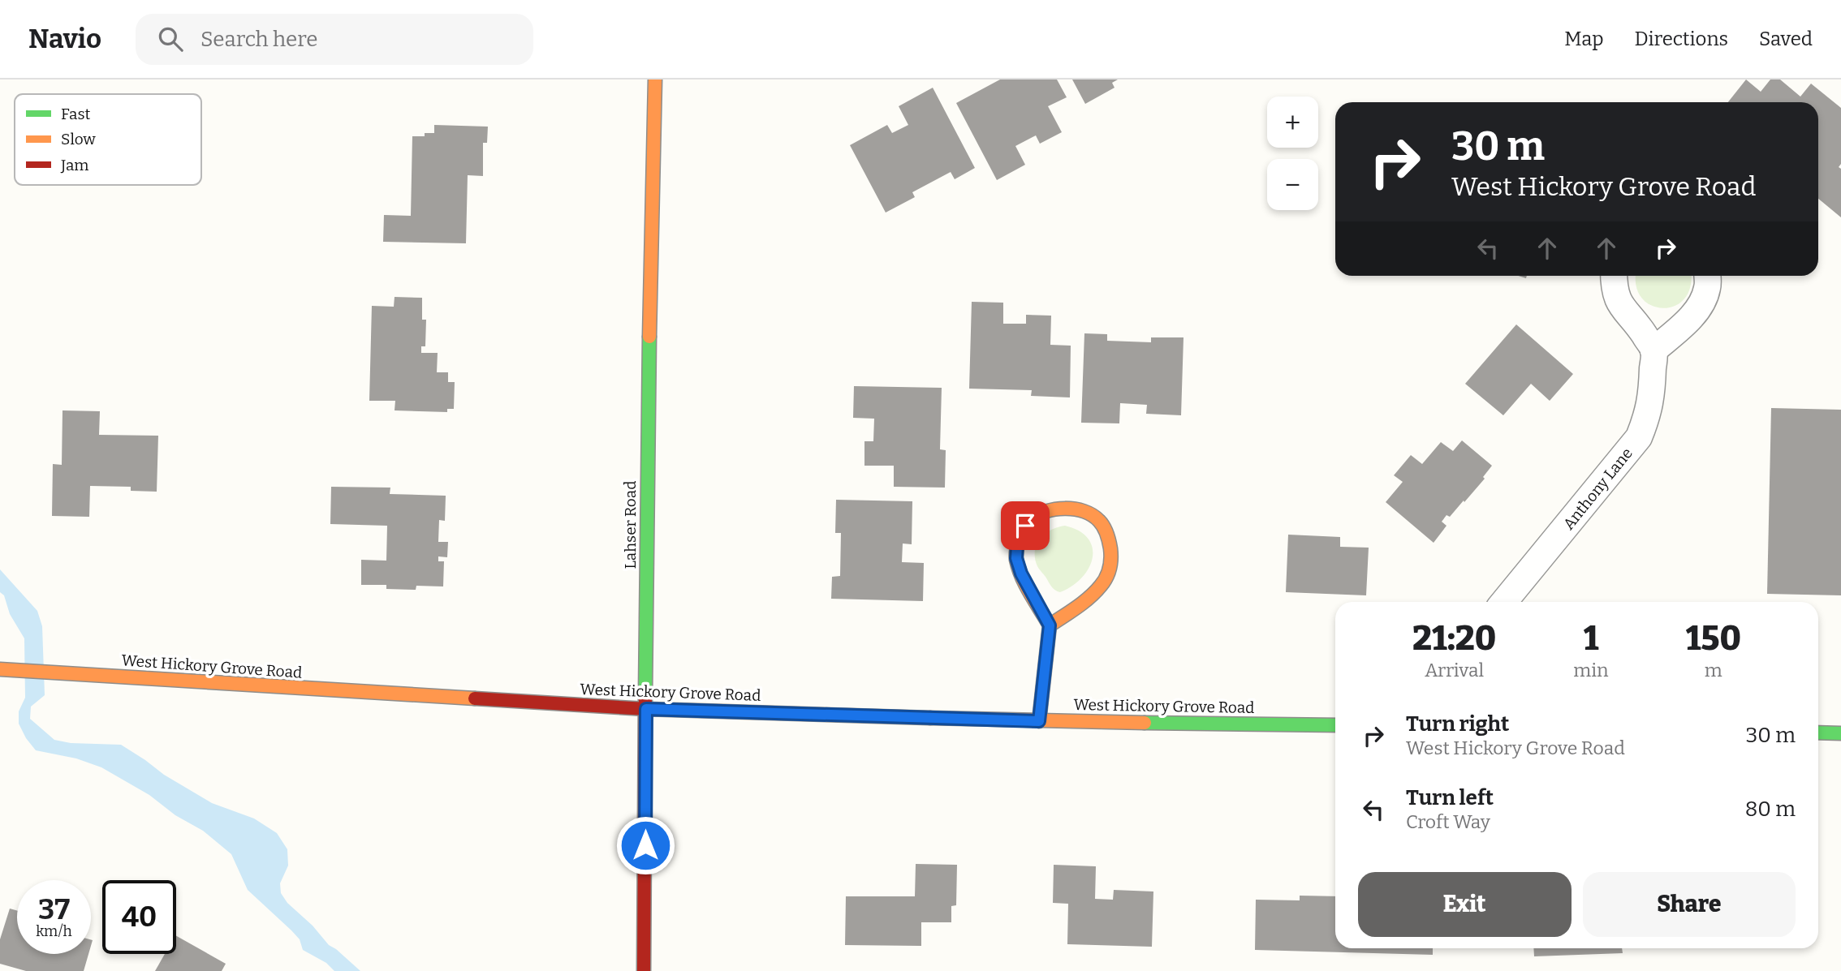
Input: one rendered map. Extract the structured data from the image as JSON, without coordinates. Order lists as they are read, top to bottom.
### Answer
{
  "streets": {
    "street": ["Anthony Lane", "Lahser Road", "West Hickory Grove Road"]
  },
  "crossings": [
    ["Lahser Road", "West Hickory Grove Road"]
  ],
  "legend": ["Fast", "Slow", "Jam"],
  "page": {
    "header": "Navio",
    "search": "Search here",
    "nav": ["Map", "Directions", "Saved"],
    "map_buttons": ["+", "−"],
    "turn": ["30 m", "West Hickory Grove Road"],
    "eta": [
      "21:20",
      "Arrival",
      "1",
      "min",
      "150",
      "m"
    ],
    "list": [
      {
        "name": "Turn right",
        "note": "West Hickory Grove Road",
        "value": "30 m"
      },
      {
        "name": "Turn left",
        "note": "Croft Way",
        "value": "80 m"
      }
    ],
    "buttons": ["Exit", "Share"],
    "speed": "37 km/h",
    "limit": "40"
  }
}
